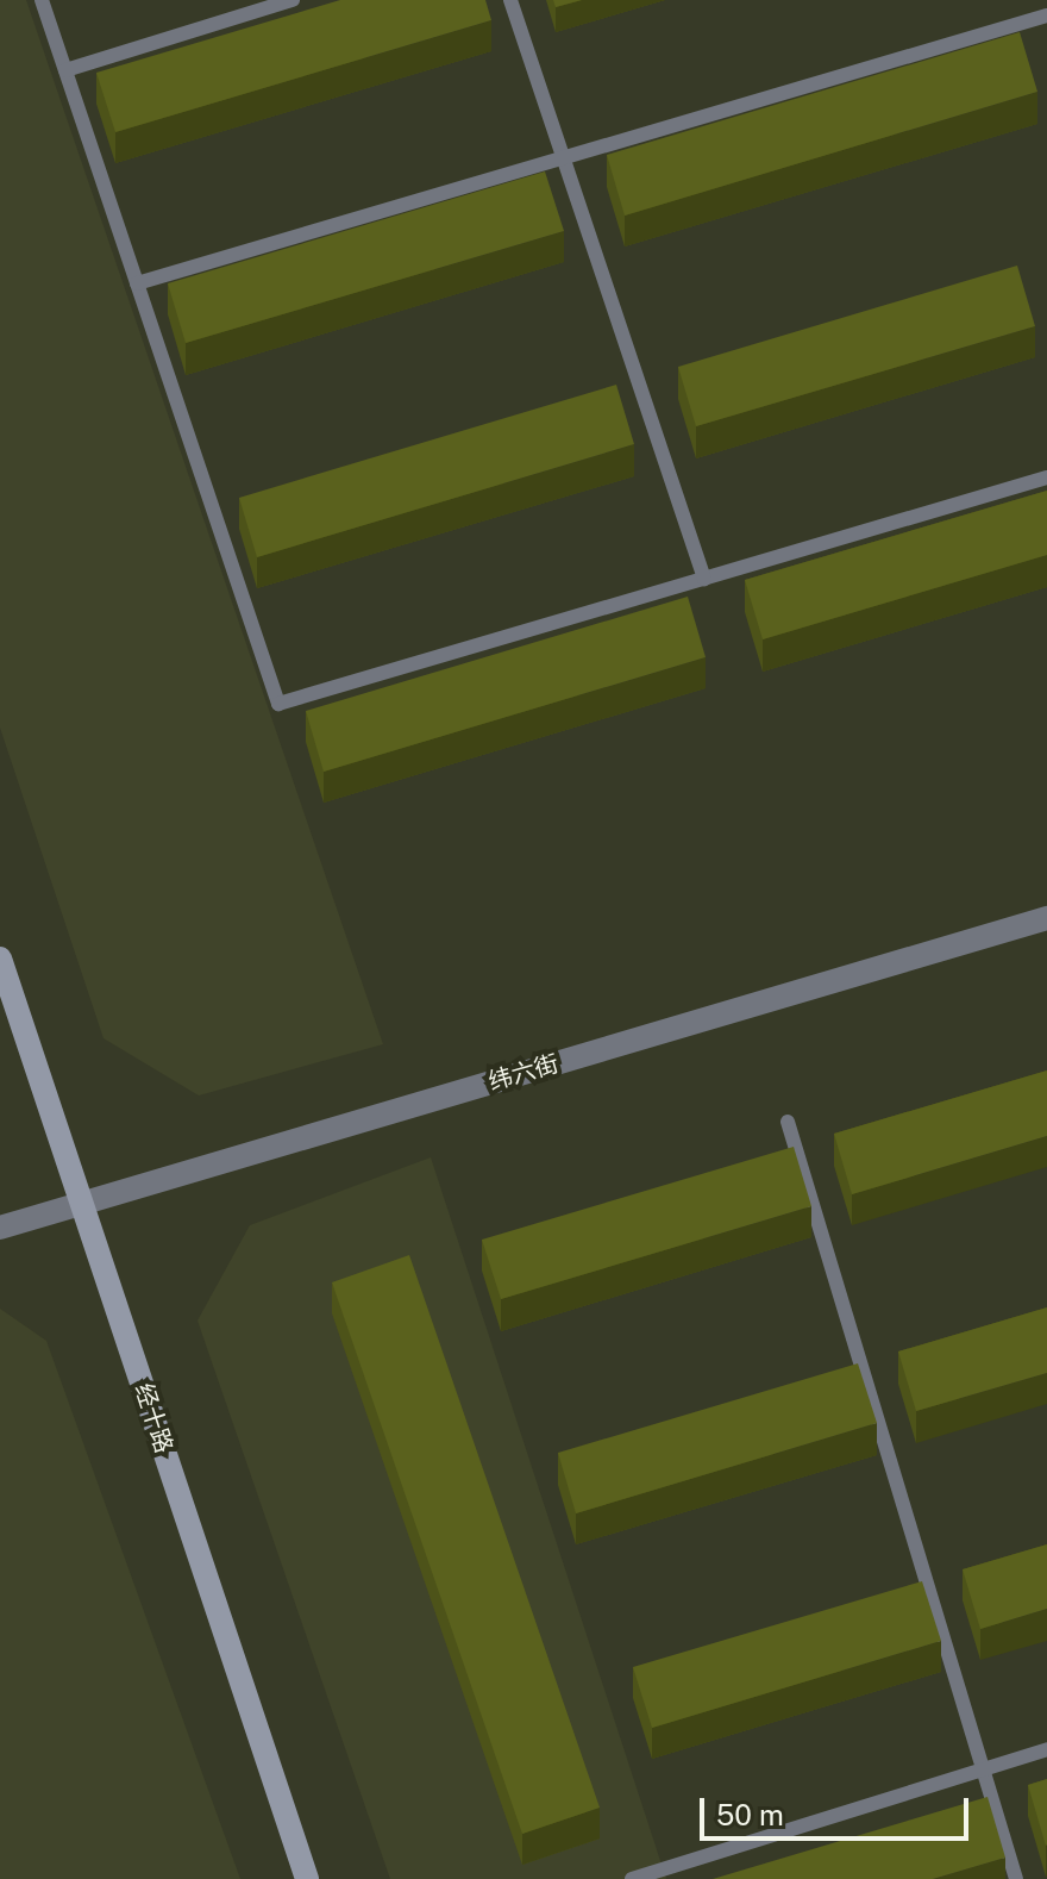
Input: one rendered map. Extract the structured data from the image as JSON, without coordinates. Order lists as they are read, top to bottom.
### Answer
{
  "streets": {
    "main road": ["经十路"],
    "street": ["纬六街"]
  },
  "crossings": [
    ["纬六街", "经十路"]
  ],
  "scale_bar": "50 m"
}
